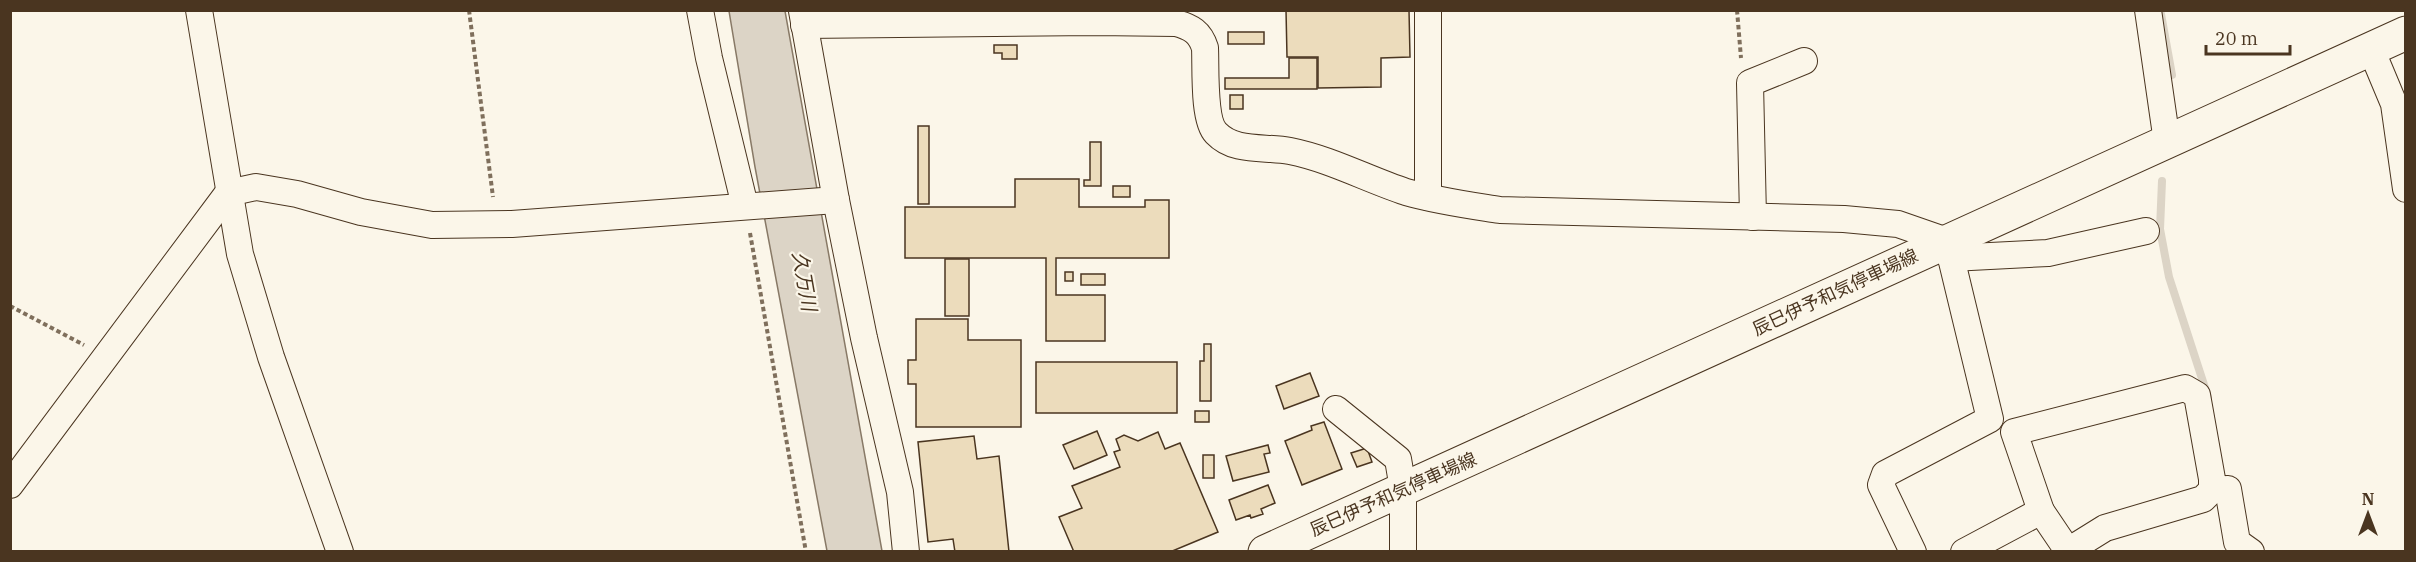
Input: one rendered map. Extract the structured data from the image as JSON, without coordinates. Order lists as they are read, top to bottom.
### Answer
{
  "streets": {
    "main road": ["辰巳伊予和気停車場線"]
  },
  "water": ["久万川"],
  "scale_bar": "20 m",
  "north": "top"
}
